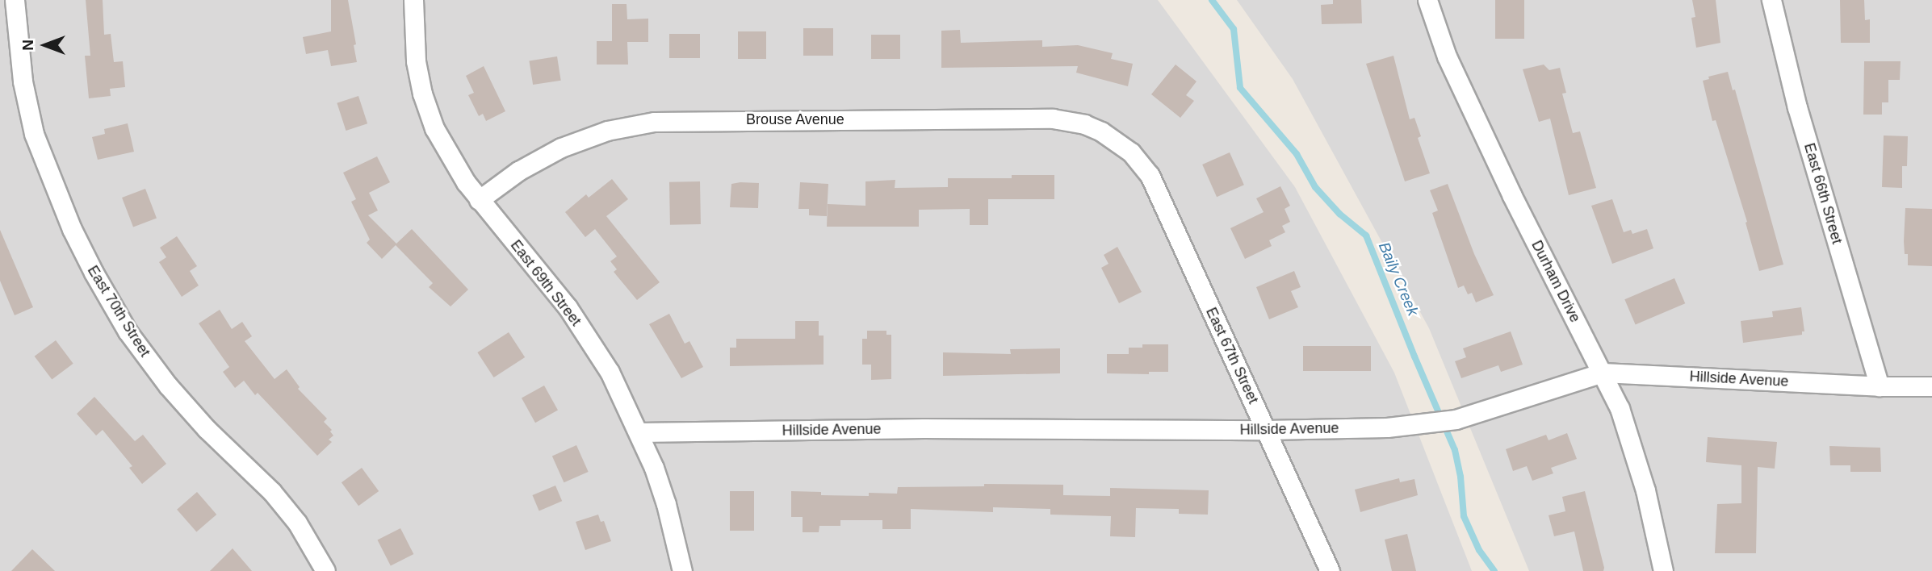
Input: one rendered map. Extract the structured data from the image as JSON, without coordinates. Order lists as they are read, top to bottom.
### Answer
{
  "streets": {
    "street": [
      "Brouse Avenue",
      "East 66th Street",
      "Durham Drive",
      "East 69th Street",
      "East 70th Street",
      "East 67th Street",
      "Hillside Avenue"
    ]
  },
  "crossings": [
    ["Brouse Avenue", "East 69th Street"],
    ["Brouse Avenue", "East 67th Street"],
    ["East 66th Street", "Hillside Avenue"],
    ["Durham Drive", "Hillside Avenue"],
    ["East 69th Street", "Hillside Avenue"],
    ["East 67th Street", "Hillside Avenue"]
  ],
  "water": ["Baily Creek"],
  "north": "left"
}
